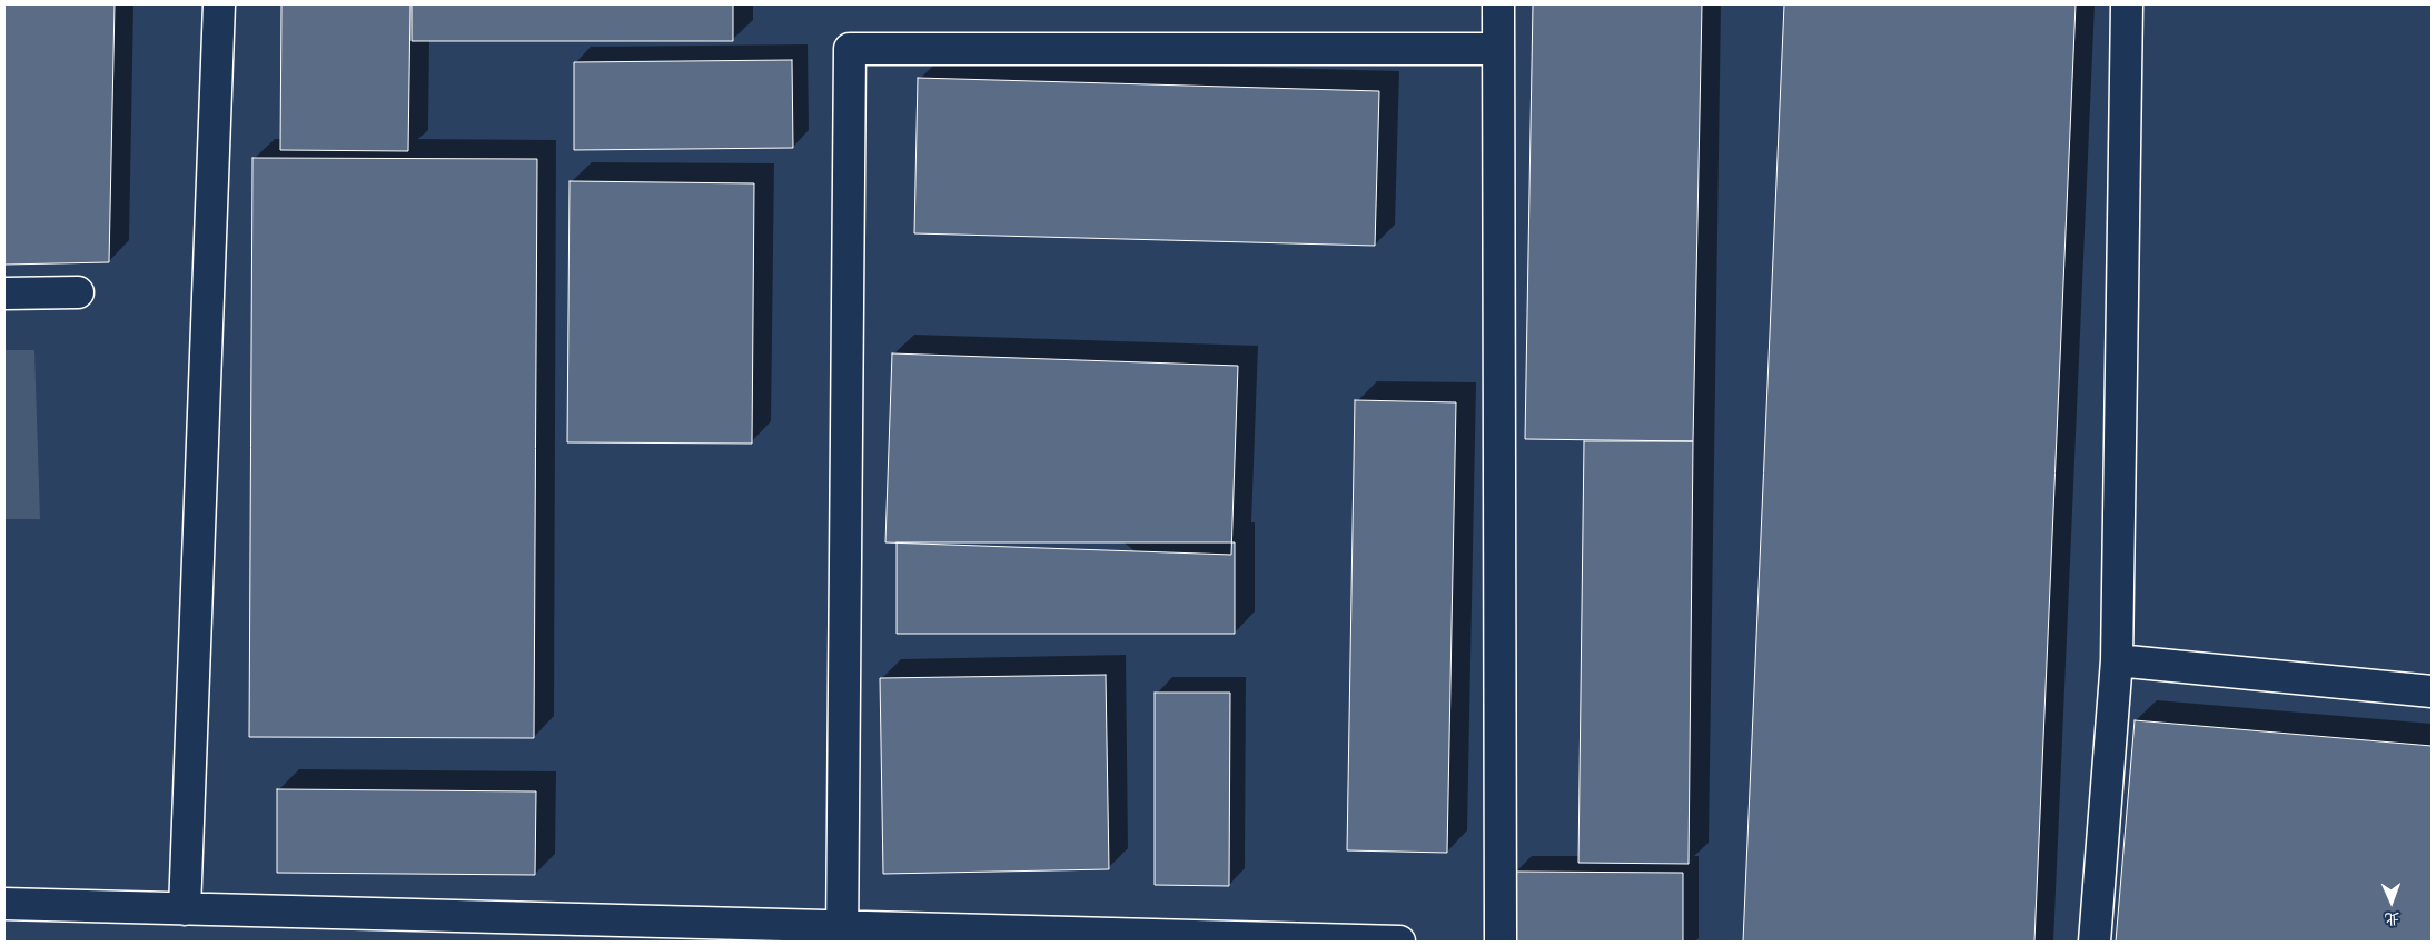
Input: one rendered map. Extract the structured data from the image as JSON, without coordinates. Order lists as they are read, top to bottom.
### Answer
{
  "north": "bottom"
}
